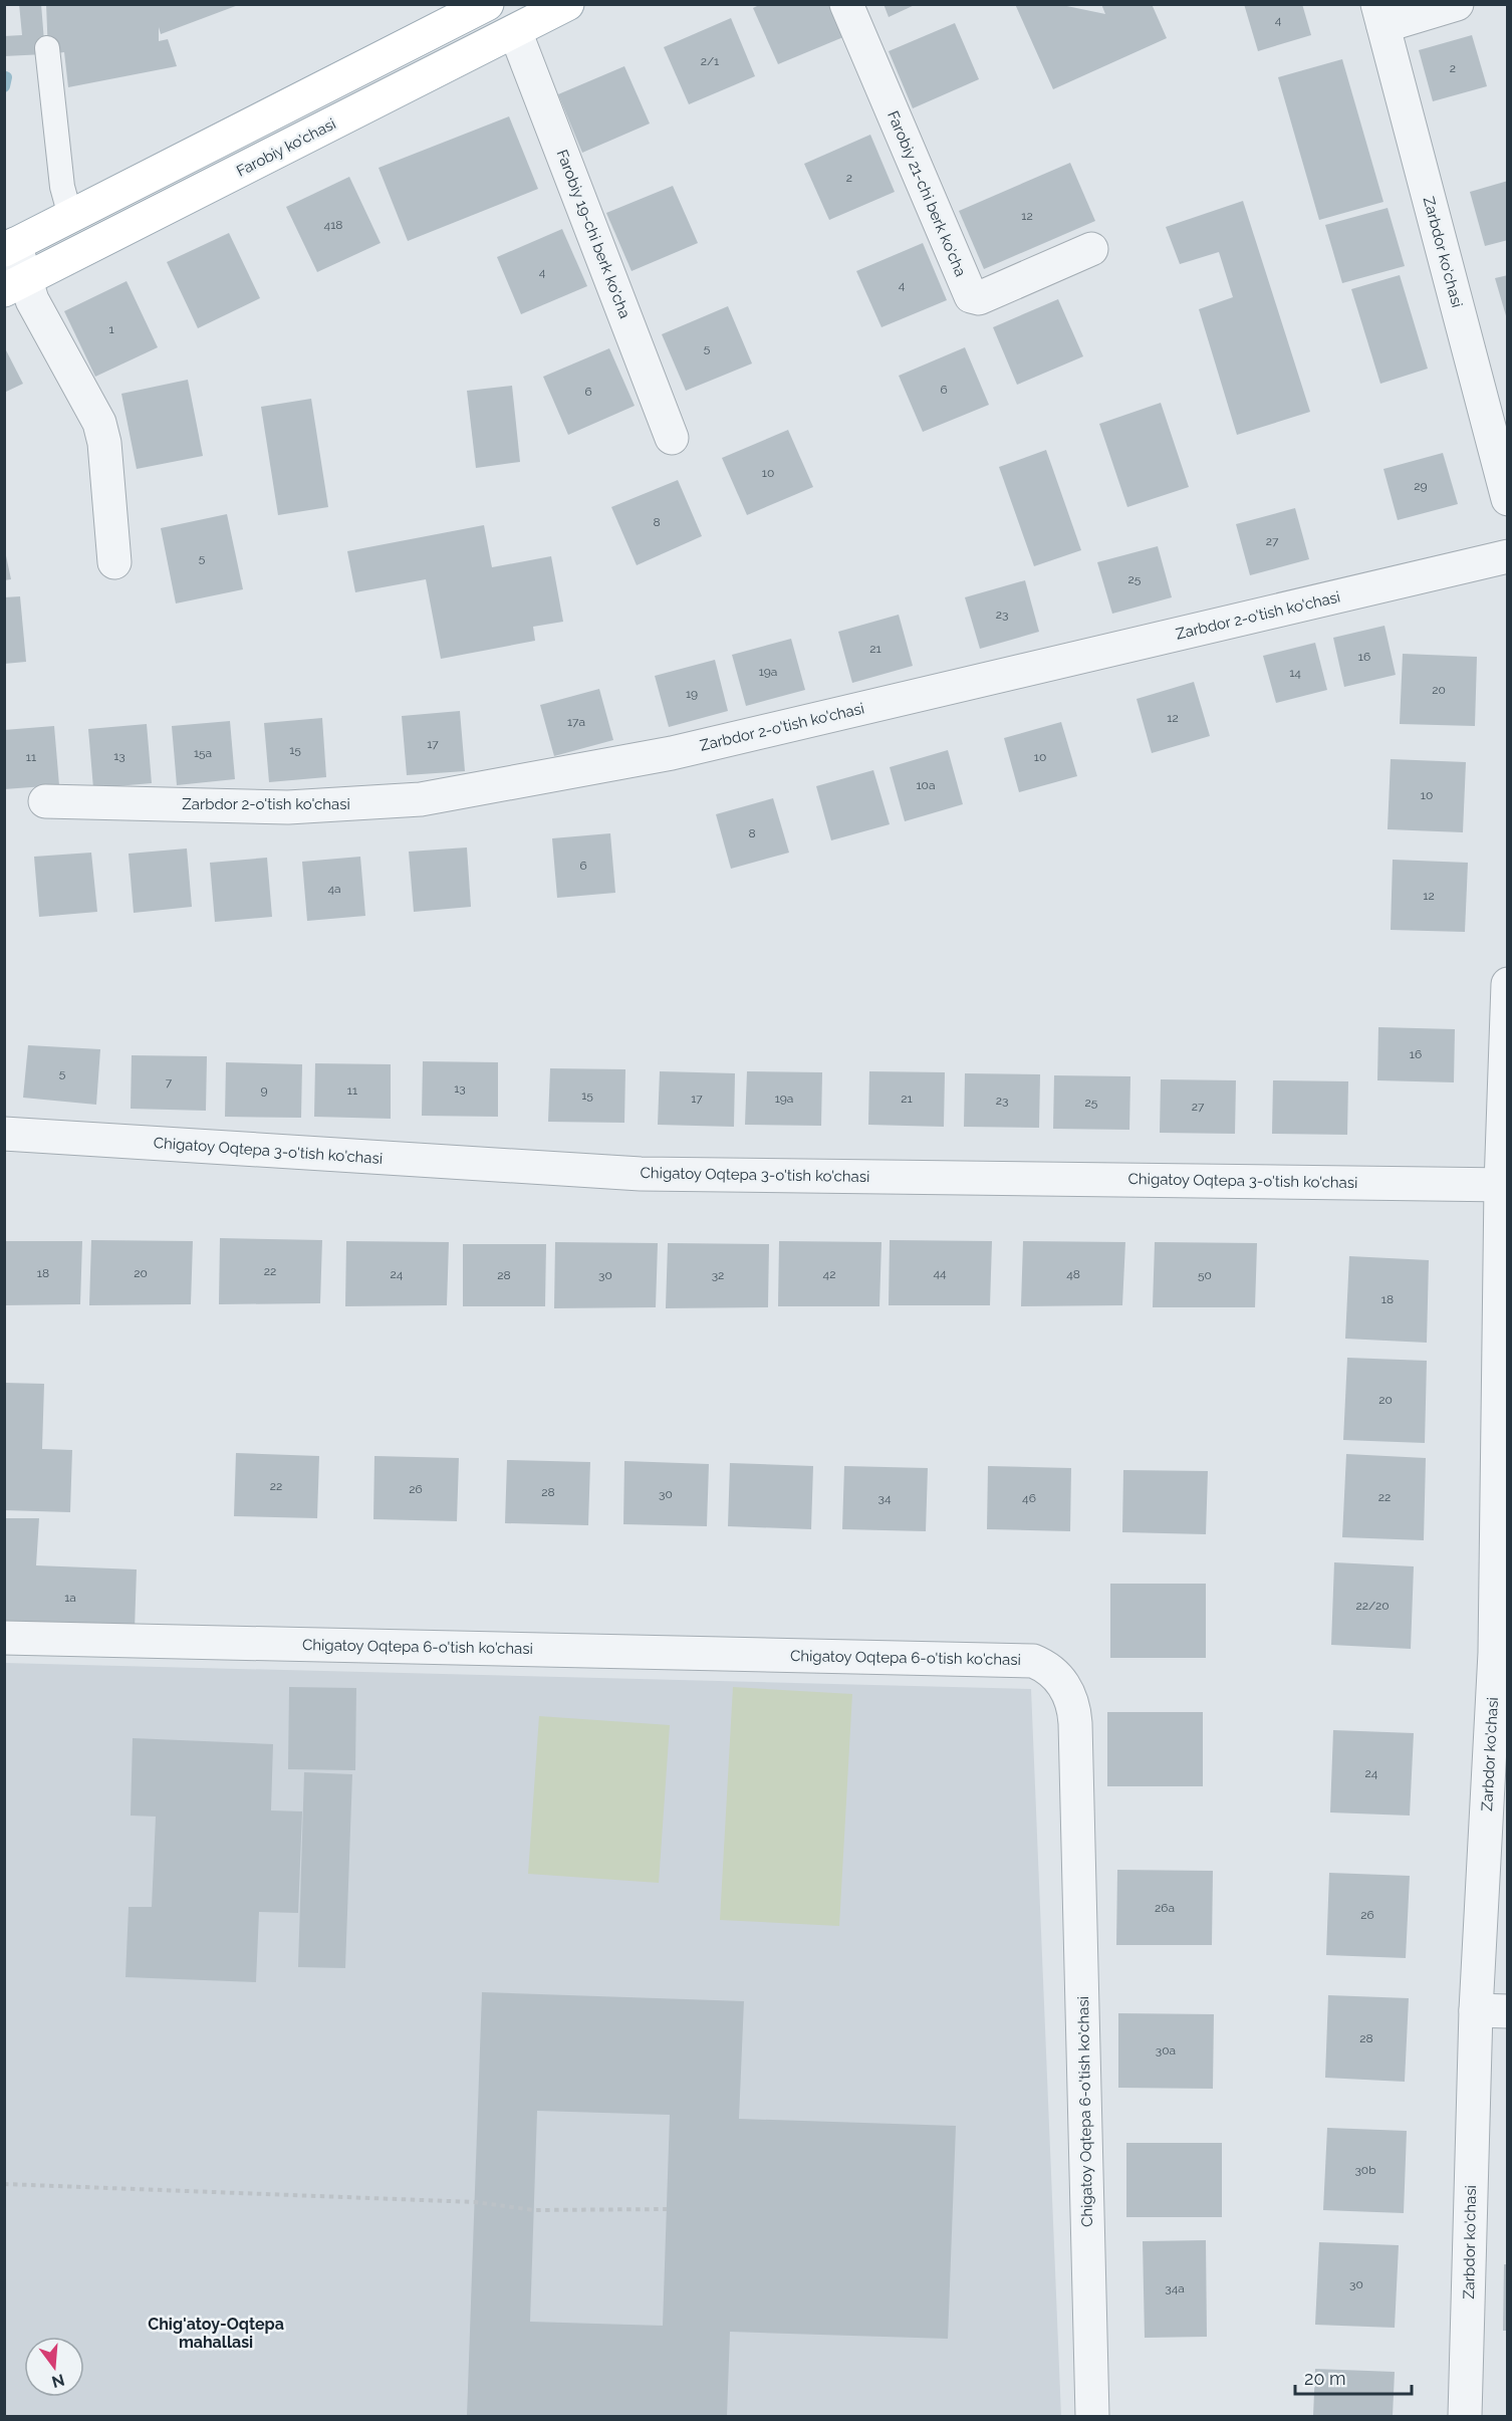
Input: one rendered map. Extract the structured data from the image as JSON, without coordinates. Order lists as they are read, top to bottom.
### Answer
{
  "streets": {
    "main road": ["Farobiy ko'chasi"],
    "street": [
      "Farobiy 21-chi berk ko'cha",
      "Farobiy 19-chi berk ko'cha",
      "Zarbdor ko'chasi",
      "Zarbdor 2-o'tish ko'chasi",
      "Chigatoy Oqtepa 3-o'tish ko'chasi",
      "Chigatoy Oqtepa 6-o'tish ko'chasi"
    ]
  },
  "crossings": [
    ["Farobiy ko'chasi", "Farobiy 19-chi berk ko'cha"],
    ["Zarbdor ko'chasi", "Chigatoy Oqtepa 3-o'tish ko'chasi"]
  ],
  "districts": ["Chig'atoy-Oqtepa mahallasi"],
  "house_numbers": [
    "4",
    "2/1",
    "2",
    "2",
    "12",
    "418",
    "4",
    "4",
    "1",
    "5",
    "6",
    "6",
    "10",
    "29",
    "8",
    "27",
    "5",
    "25",
    "23",
    "21",
    "16",
    "19a",
    "14",
    "20",
    "19",
    "12",
    "17a",
    "17",
    "15",
    "15a",
    "13",
    "11",
    "10",
    "10a",
    "10",
    "8",
    "6",
    "4a",
    "12",
    "16",
    "5",
    "7",
    "13",
    "9",
    "11",
    "15",
    "17",
    "19a",
    "21",
    "23",
    "25",
    "27",
    "22",
    "18",
    "20",
    "44",
    "24",
    "42",
    "48",
    "28",
    "30",
    "32",
    "50",
    "18",
    "20",
    "22",
    "26",
    "28",
    "30",
    "22",
    "34",
    "46",
    "1a",
    "22/20",
    "24",
    "26a",
    "26",
    "28",
    "30a",
    "30b",
    "30",
    "34a"
  ],
  "scale_bar": "20 m",
  "north": "bottom"
}
